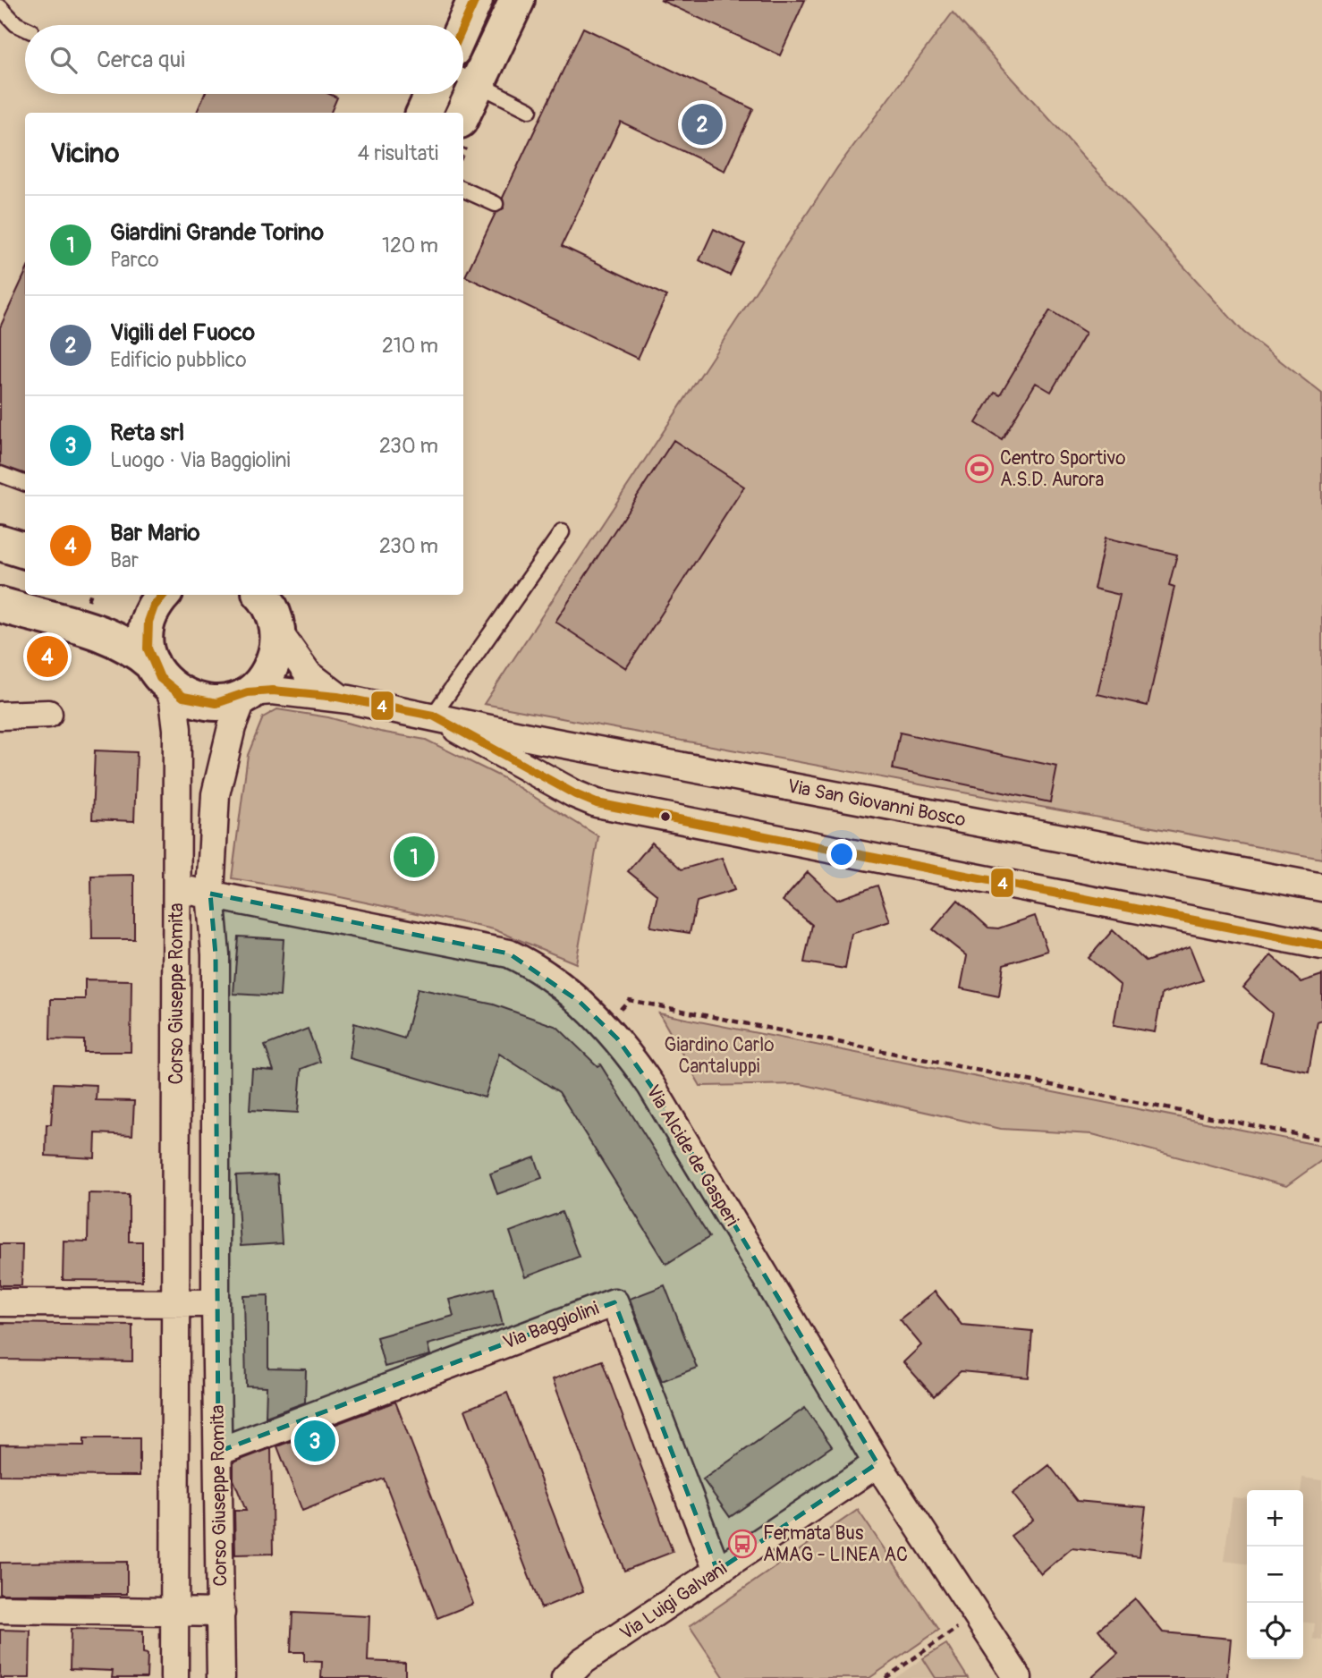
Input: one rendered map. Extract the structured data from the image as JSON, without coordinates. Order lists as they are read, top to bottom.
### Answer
{
  "streets": {
    "street": [
      "Via San Giovanni Bosco",
      "Corso Giuseppe Romita",
      "Via Alcide de Gasperi",
      "Via Baggiolini",
      "Via Luigi Galvani"
    ]
  },
  "crossings": [
    ["Corso Giuseppe Romita", "Via Alcide de Gasperi"],
    ["Corso Giuseppe Romita", "Via Baggiolini"],
    ["Via Alcide de Gasperi", "Via Luigi Galvani"],
    ["Via Baggiolini", "Via Luigi Galvani"]
  ],
  "parks": ["Giardino Carlo Cantaluppi"],
  "places": {
    "sports": ["Centro Sportivo A.S.D. Aurora"],
    "bus stop": ["Fermata Bus AMAG - LINEA AC"]
  },
  "lines": ["transit line 4"],
  "page": {
    "search": "Cerca qui",
    "pins": [
      "2",
      "4",
      "1",
      "3"
    ],
    "heading": ["Vicino", "4 risultati"],
    "list": [
      {
        "mark": "1",
        "name": "Giardini Grande Torino",
        "note": "Parco",
        "value": "120 m"
      },
      {
        "mark": "2",
        "name": "Vigili del Fuoco",
        "note": "Edificio pubblico",
        "value": "210 m"
      },
      {
        "mark": "3",
        "name": "Reta srl",
        "note": "Luogo · Via Baggiolini",
        "value": "230 m"
      },
      {
        "mark": "4",
        "name": "Bar Mario",
        "note": "Bar",
        "value": "230 m"
      }
    ],
    "map_buttons": ["+", "−"]
  }
}
